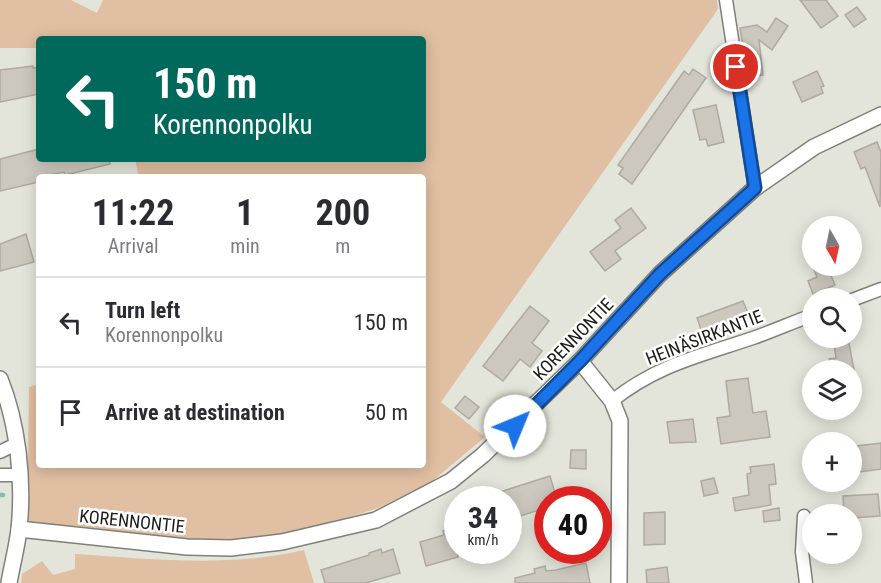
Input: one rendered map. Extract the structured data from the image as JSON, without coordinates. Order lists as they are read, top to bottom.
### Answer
{
  "streets": {
    "street": ["HEINÄSIRKANTIE", "KORENNONTIE"]
  },
  "north": "bottom",
  "page": {
    "turn": ["150 m", "Korennonpolku"],
    "eta": [
      "11:22",
      "Arrival",
      "1",
      "min",
      "200",
      "m"
    ],
    "map_buttons": ["+", "−"],
    "list": [
      {
        "name": "Turn left",
        "note": "Korennonpolku",
        "value": "150 m"
      },
      {
        "name": "Arrive at destination",
        "value": "50 m"
      }
    ],
    "speed": "34 km/h",
    "limit": "40"
  }
}
